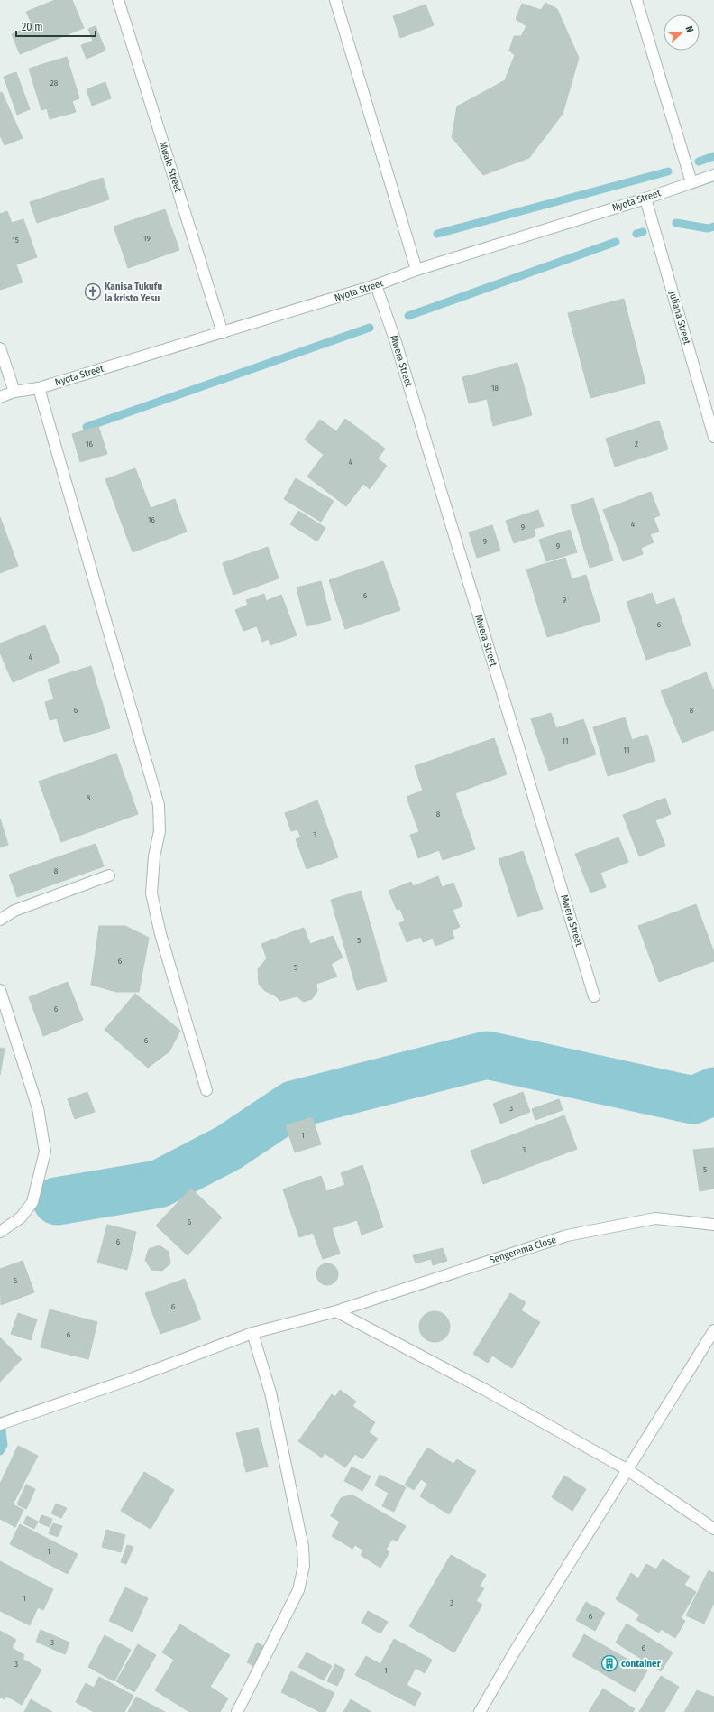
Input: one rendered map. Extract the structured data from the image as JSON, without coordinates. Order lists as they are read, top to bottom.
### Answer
{
  "streets": {
    "street": [
      "Mwale Street",
      "Nyota Street",
      "Juliana Street",
      "Mwera Street",
      "Sengerema Close"
    ]
  },
  "crossings": [
    ["Mwale Street", "Nyota Street"],
    ["Nyota Street", "Juliana Street"],
    ["Nyota Street", "Mwera Street"]
  ],
  "places": {
    "church": ["Kanisa Tukufu la kristo Yesu"],
    "building": ["container"]
  },
  "house_numbers": [
    "28",
    "19",
    "15",
    "18",
    "16",
    "2",
    "4",
    "16",
    "4",
    "9",
    "9",
    "9",
    "6",
    "9",
    "6",
    "4",
    "6",
    "8",
    "11",
    "11",
    "8",
    "8",
    "3",
    "8",
    "5",
    "6",
    "5",
    "6",
    "6",
    "3",
    "1",
    "3",
    "5",
    "6",
    "6",
    "6",
    "6",
    "6",
    "1",
    "1",
    "3",
    "6",
    "3",
    "6",
    "3",
    "1"
  ],
  "scale_bar": "20 m",
  "north": "right"
}
